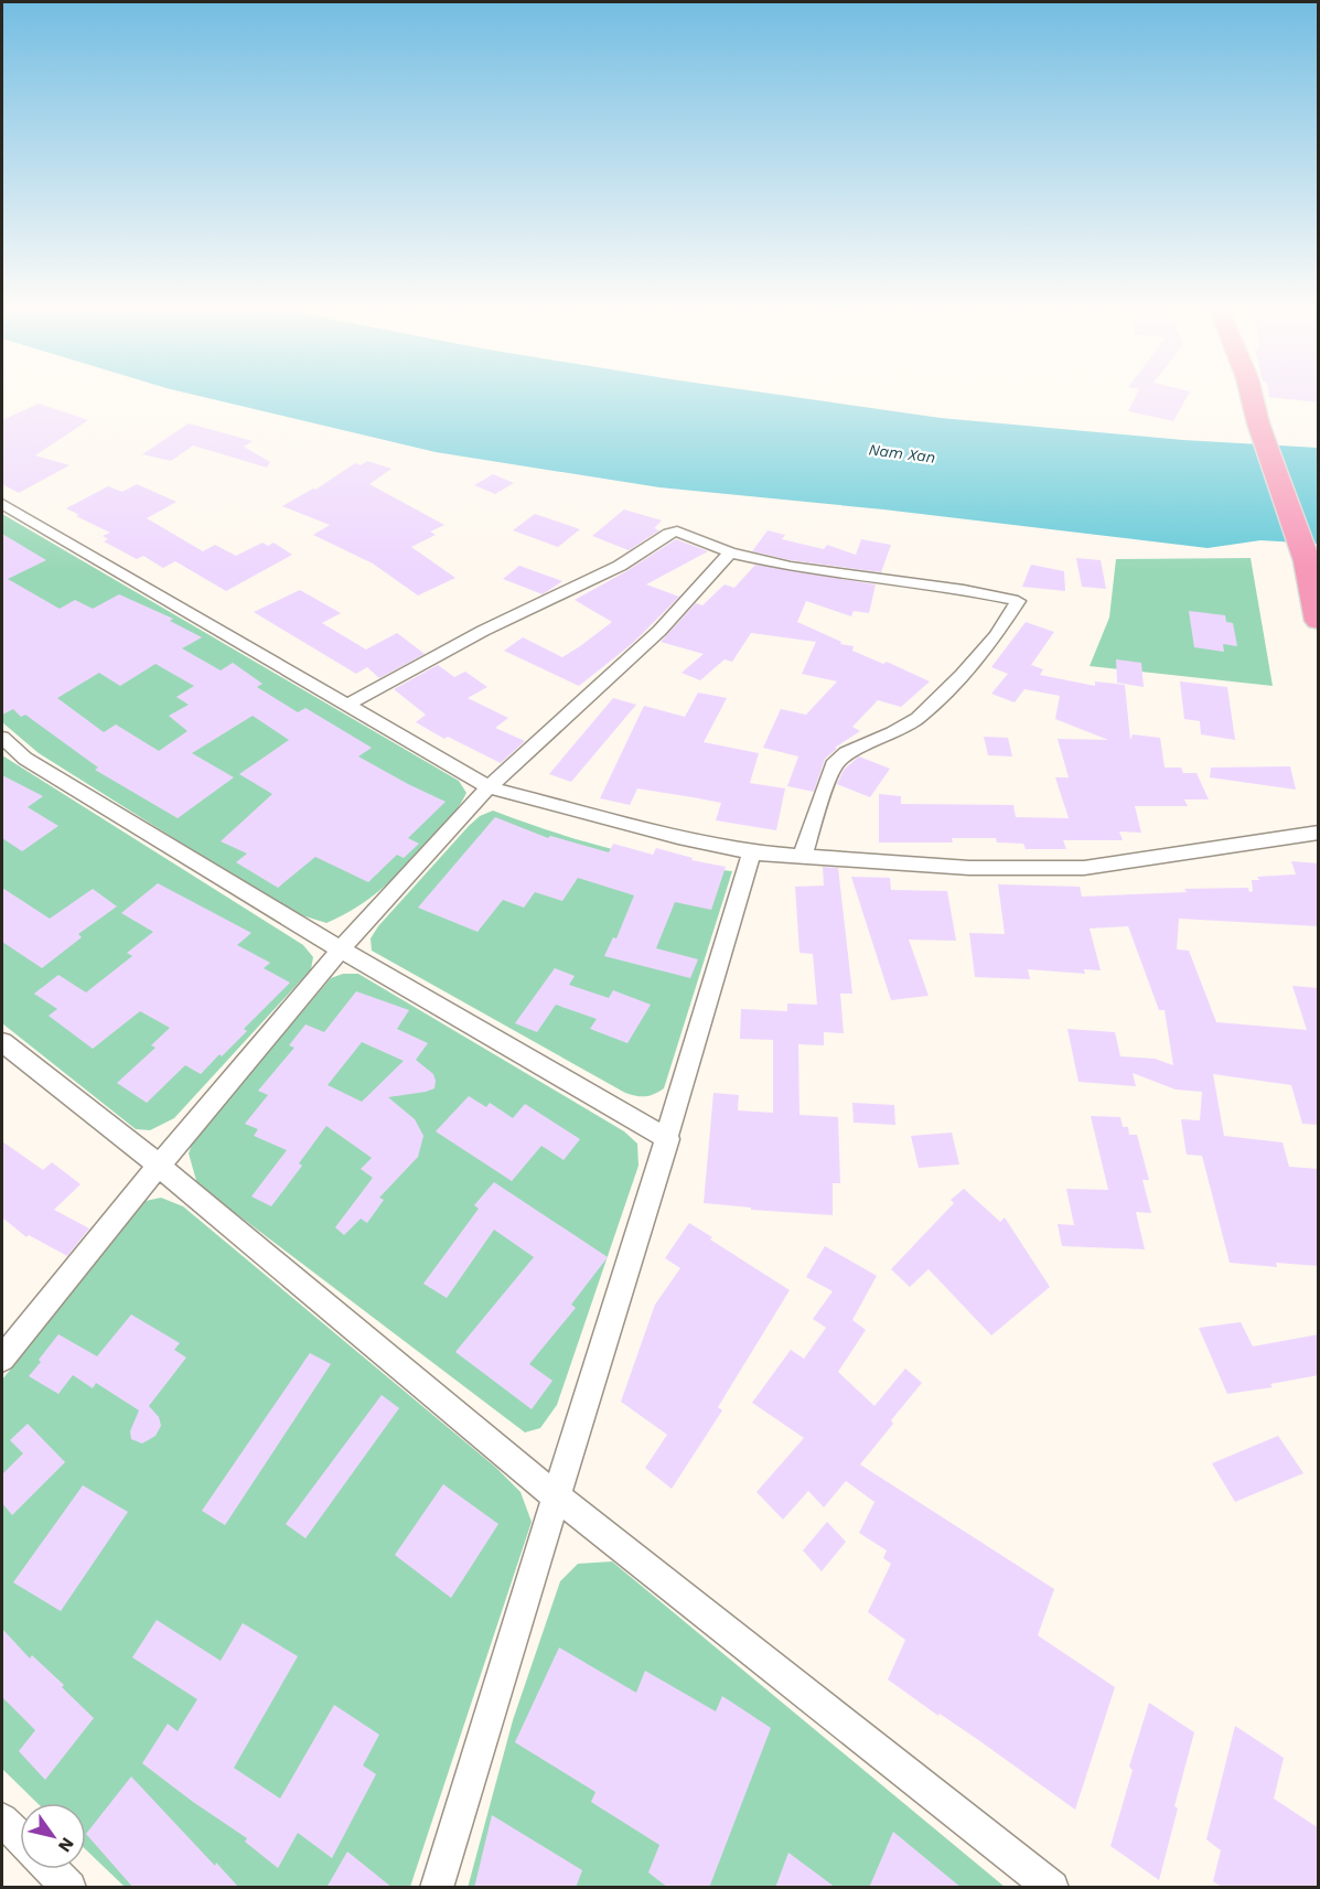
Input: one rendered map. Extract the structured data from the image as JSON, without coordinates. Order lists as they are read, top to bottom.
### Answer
{
  "water": ["Nam Xan"],
  "north": "bottom right"
}
